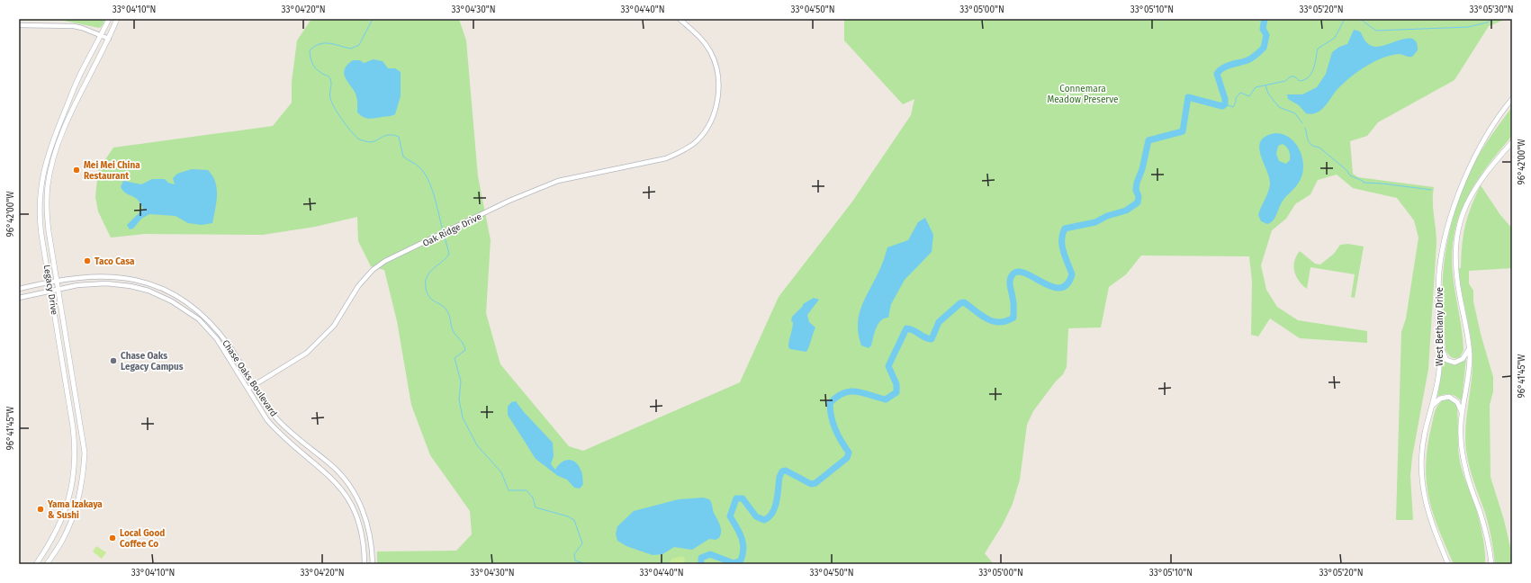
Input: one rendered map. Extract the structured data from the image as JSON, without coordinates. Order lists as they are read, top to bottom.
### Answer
{
  "streets": {
    "main road": ["Legacy Drive", "West Bethany Drive"],
    "street": ["Oak Ridge Drive", "Chase Oaks Boulevard"]
  },
  "crossings": [
    ["Oak Ridge Drive", "Chase Oaks Boulevard"],
    ["Legacy Drive", "Chase Oaks Boulevard"]
  ],
  "parks": ["Connemara Meadow Preserve"],
  "places": [
    "Mei Mei China Restaurant",
    "Taco Casa",
    "Chase Oaks Legacy Campus",
    "Yama Izakaya & Sushi",
    "Local Good Coffee Co"
  ],
  "coordinates": [
    "33°04'10\"N",
    "33°04'20\"N",
    "33°04'30\"N",
    "33°04'40\"N",
    "33°04'50\"N",
    "33°05'00\"N",
    "33°05'10\"N",
    "33°05'20\"N",
    "33°05'30\"N",
    "96°42'00\"W",
    "96°41'45\"W"
  ]
}
